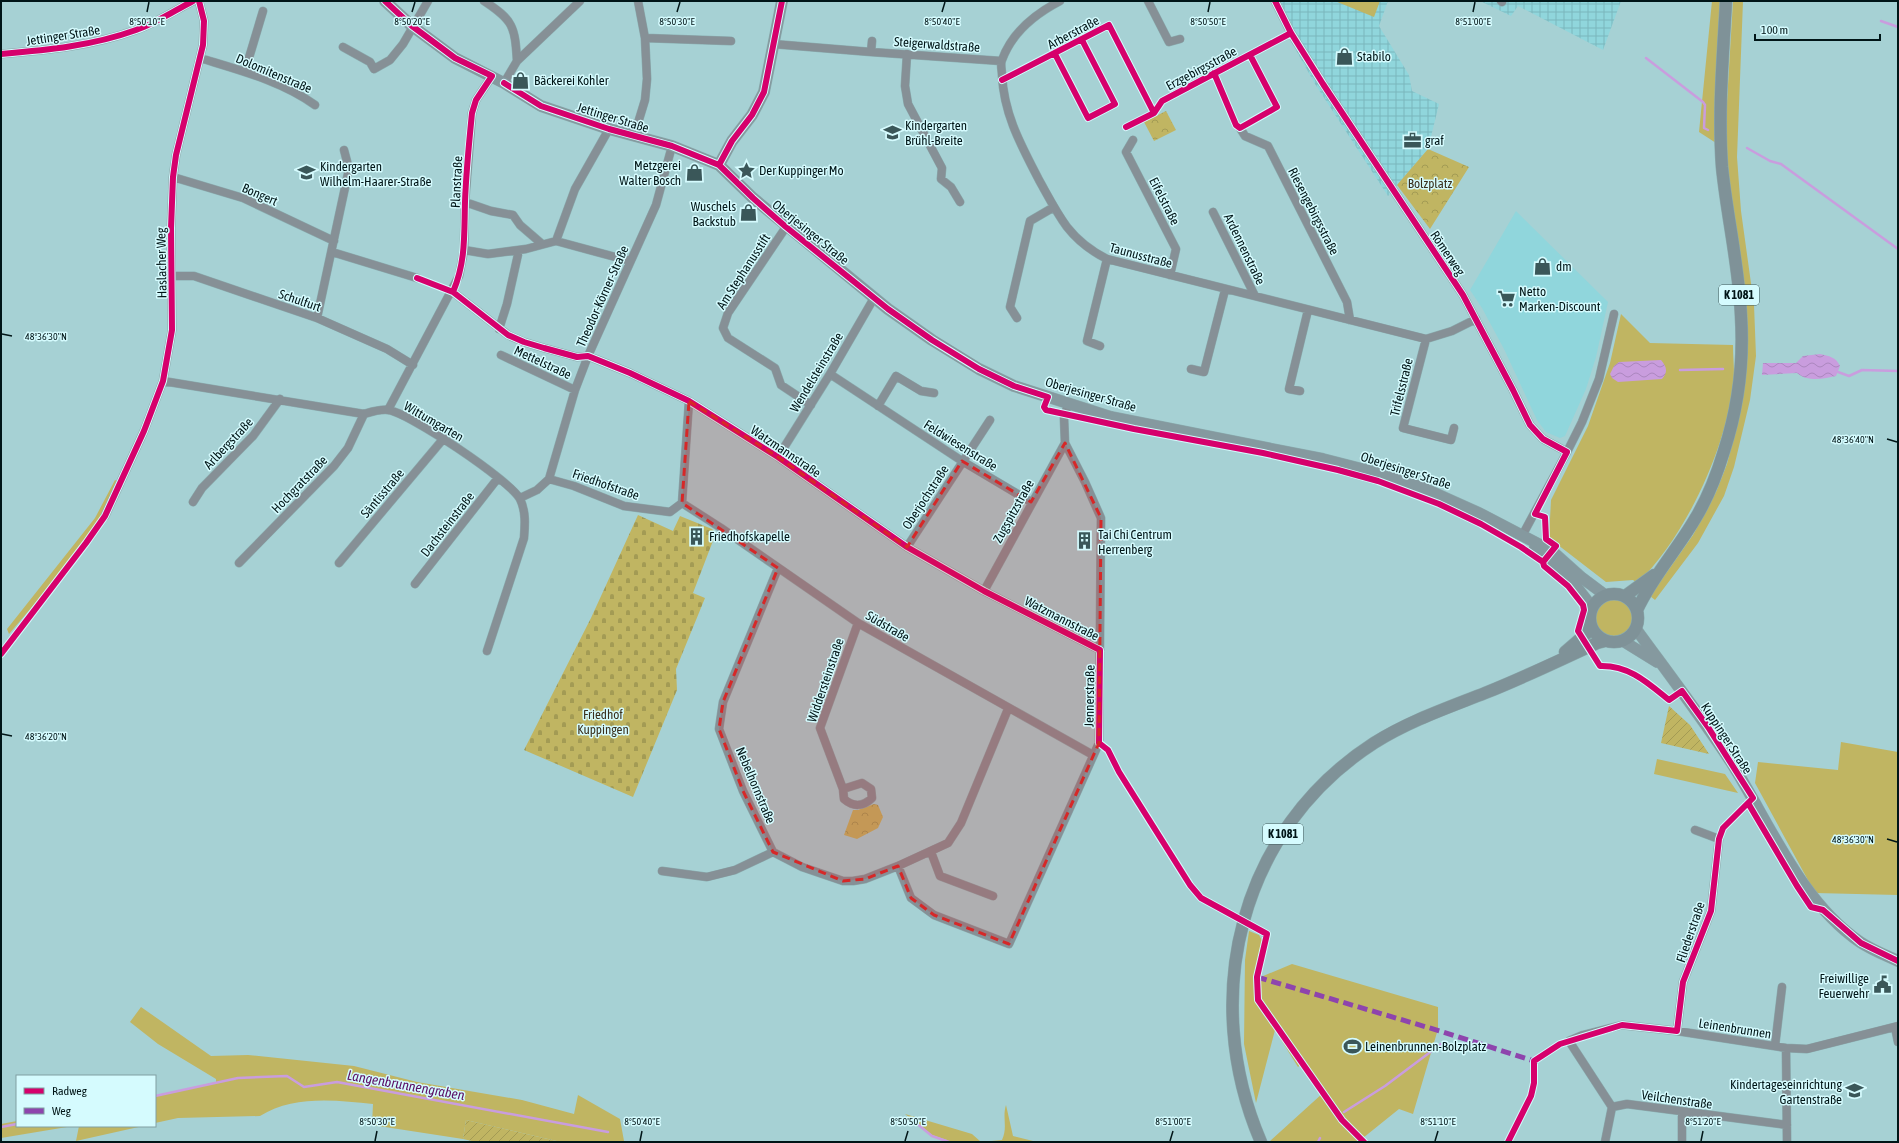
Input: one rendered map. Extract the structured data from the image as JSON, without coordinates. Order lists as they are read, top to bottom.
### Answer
{
  "streets": {
    "main road": [
      "Jettinger Straße",
      "Oberjesinger Straße",
      "K 1081",
      "Kuppinger Straße"
    ],
    "street": [
      "Steigerwaldstraße",
      "Dolomitenstraße",
      "Planstraße",
      "Bongert",
      "Eifelstraße",
      "Riesengebirgsstraße",
      "Ardennenstraße",
      "Römerweg",
      "Taunusstraße",
      "Haslacher Weg",
      "Am Stephanusstift",
      "Theodor-Körner-Straße",
      "Schulfurt",
      "Mettelstraße",
      "Wendelsteinstraße",
      "Trifelsstraße",
      "Wittumgarten",
      "Arlbergstraße",
      "Feldwiesenstraße",
      "Watzmannstraße",
      "Hochgratstraße",
      "Friedhofstraße",
      "Säntisstraße",
      "Oberjochstraße",
      "Zugspitzstraße",
      "Dachsteinstraße",
      "Südstraße",
      "Widdersteinstraße",
      "Jennerstraße",
      "Nebelhornstraße",
      "Fliederstraße",
      "Leinenbrunnen",
      "Veilchenstraße"
    ],
    "cycle path": ["Arberstraße", "Erzgebirgsstraße"]
  },
  "crossings": [
    ["Jettinger Straße", "Planstraße"],
    ["Jettinger Straße", "Oberjesinger Straße"],
    ["Jettinger Straße", "Theodor-Körner-Straße"],
    ["Steigerwaldstraße", "Taunusstraße"],
    ["Dolomitenstraße", "Haslacher Weg"],
    ["Planstraße", "Schulfurt"],
    ["Planstraße", "Wittumgarten"],
    ["Planstraße", "Watzmannstraße"],
    ["Bongert", "Haslacher Weg"],
    ["Eifelstraße", "Taunusstraße"],
    ["Riesengebirgsstraße", "Taunusstraße"],
    ["Oberjesinger Straße", "Am Stephanusstift"],
    ["Oberjesinger Straße", "Wendelsteinstraße"],
    ["Oberjesinger Straße", "Jennerstraße"],
    ["Ardennenstraße", "Taunusstraße"],
    ["Taunusstraße", "Trifelsstraße"],
    ["Haslacher Weg", "Schulfurt"],
    ["Haslacher Weg", "Wittumgarten"],
    ["Am Stephanusstift", "Wendelsteinstraße"],
    ["K 1081", "Kuppinger Straße"],
    ["Theodor-Körner-Straße", "Mettelstraße"],
    ["Theodor-Körner-Straße", "Watzmannstraße"],
    ["Theodor-Körner-Straße", "Friedhofstraße"],
    ["Wendelsteinstraße", "Feldwiesenstraße"],
    ["Wendelsteinstraße", "Watzmannstraße"],
    ["Wittumgarten", "Arlbergstraße"],
    ["Wittumgarten", "Hochgratstraße"],
    ["Wittumgarten", "Säntisstraße"],
    ["Wittumgarten", "Dachsteinstraße"],
    ["Feldwiesenstraße", "Oberjochstraße"],
    ["Feldwiesenstraße", "Zugspitzstraße"],
    ["Watzmannstraße", "Oberjochstraße"],
    ["Watzmannstraße", "Zugspitzstraße"],
    ["Watzmannstraße", "Jennerstraße"],
    ["Friedhofstraße", "Südstraße"],
    ["Zugspitzstraße", "Jennerstraße"],
    ["Südstraße", "Widdersteinstraße"],
    ["Südstraße", "Jennerstraße"],
    ["Südstraße", "Nebelhornstraße"],
    ["Fliederstraße", "Leinenbrunnen"],
    ["Leinenbrunnen", "Veilchenstraße"]
  ],
  "water": ["Langenbrunnengraben"],
  "parks": ["Bolzplatz", "Friedhof Kuppingen"],
  "places": {
    "shop": [
      "Stabilo",
      "Bäckerei Kohler",
      "Metzgerei Walter Bosch",
      "Wuschels Backstub",
      "dm"
    ],
    "school or university": ["Kindergarten Brühl-Breite", "Kindergarten Wilhelm-Haarer-Straße", "Kindertageseinrichtung Gartenstraße"],
    "office": ["graf"],
    "place": ["Der Kuppinger Mo"],
    "supermarket": ["Netto Marken-Discount"],
    "building": ["Friedhofskapelle", "Tai Chi Centrum Herrenberg"],
    "public building": ["Freiwillige Feuerwehr"],
    "sports": ["Leinenbrunnen-Bolzplatz"]
  },
  "legend": ["Radweg", "Weg"],
  "scale_bar": "100 m",
  "coordinates": [
    "8°50'10\"E",
    "8°50'20\"E",
    "8°50'30\"E",
    "8°50'40\"E",
    "8°50'50\"E",
    "8°51'00\"E",
    "48°36'30\"N",
    "48°36'40\"N",
    "48°36'20\"N",
    "8°51'10\"E",
    "8°51'20\"E"
  ]
}
